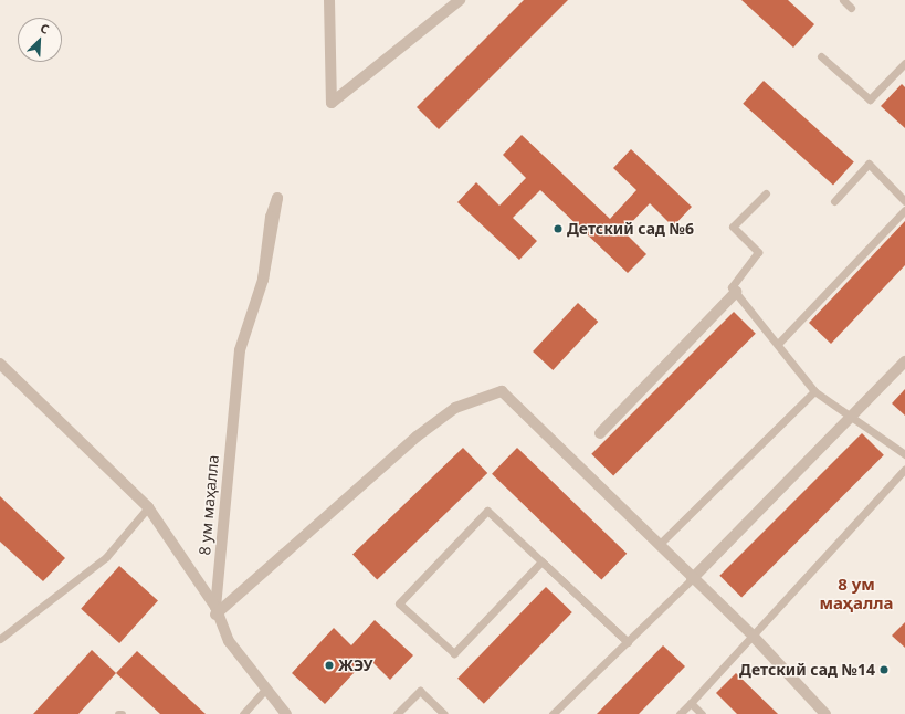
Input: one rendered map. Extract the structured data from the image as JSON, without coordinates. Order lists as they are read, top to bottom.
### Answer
{
  "streets": {
    "street": ["8 ум маҳалла"]
  },
  "districts": ["8 ум маҳалла"],
  "places": ["Детский сад №6", "ЖЭУ", "Детский сад №14"],
  "north": "top right"
}
